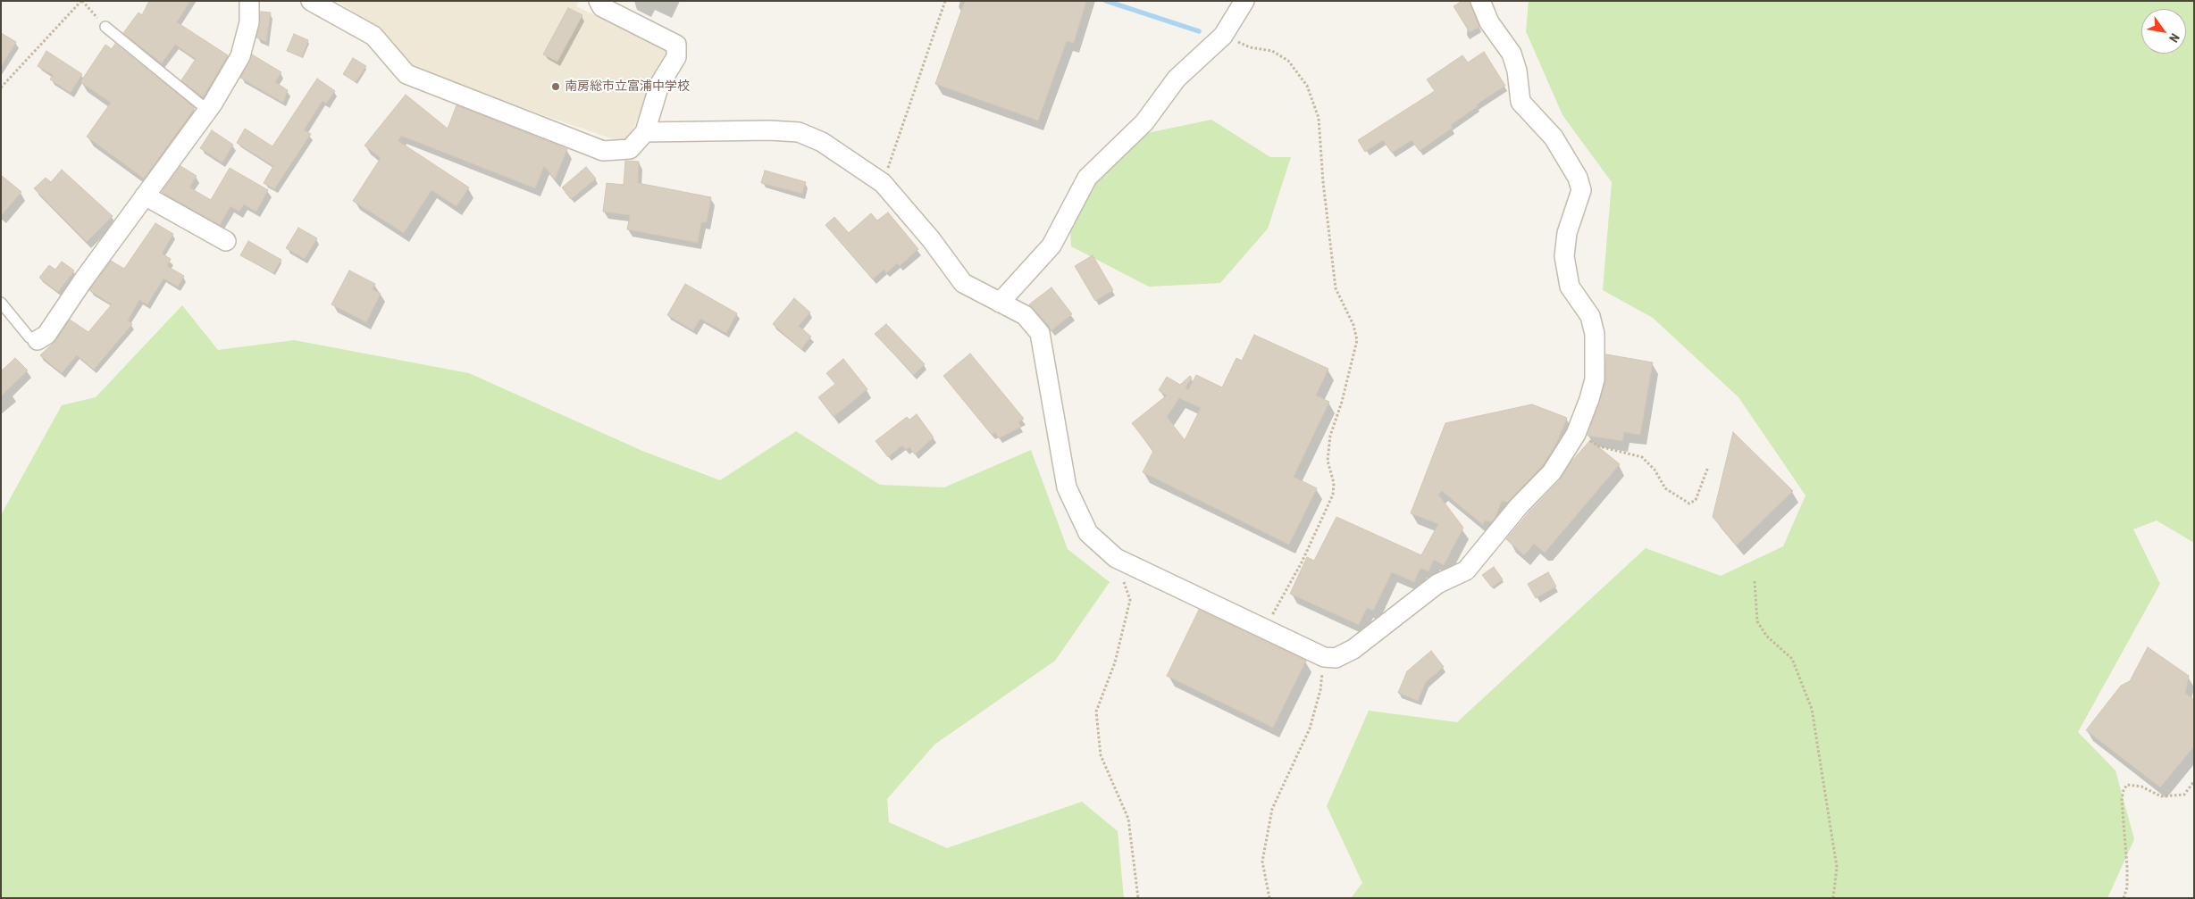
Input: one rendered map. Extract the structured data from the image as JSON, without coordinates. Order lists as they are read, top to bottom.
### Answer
{
  "places": ["南房総市立富浦中学校"],
  "north": "bottom right"
}
